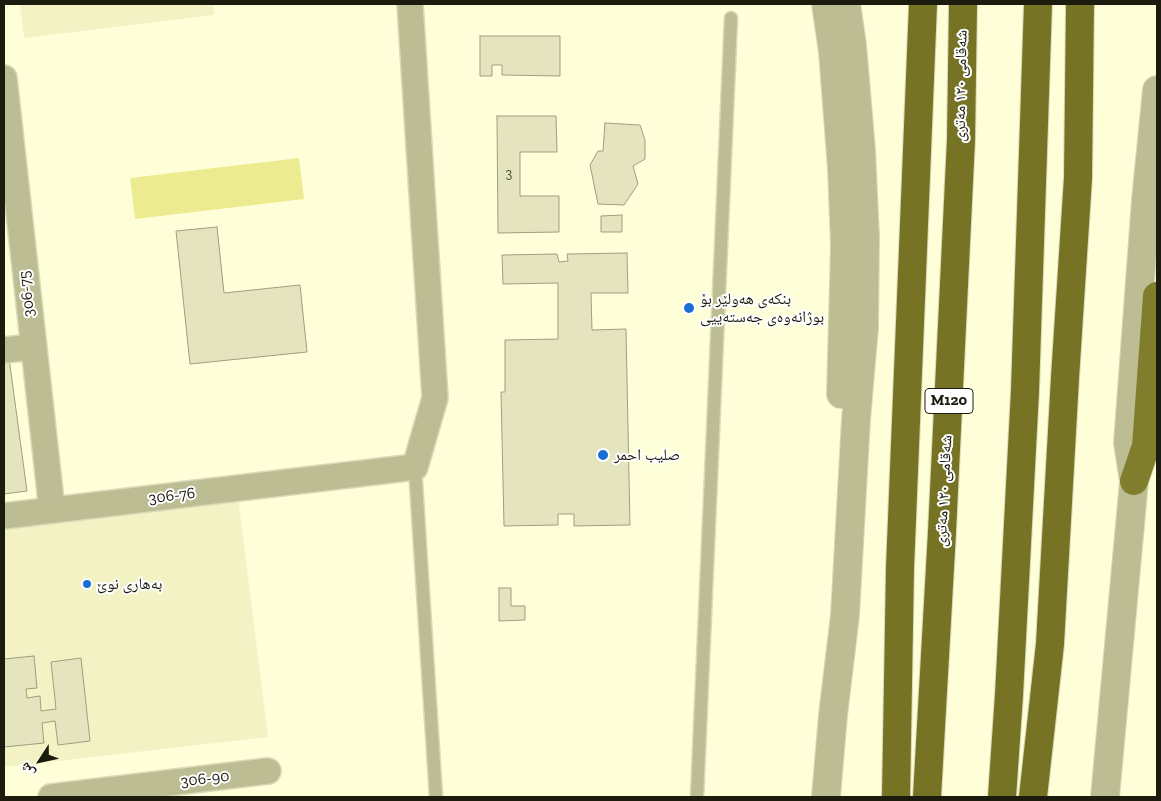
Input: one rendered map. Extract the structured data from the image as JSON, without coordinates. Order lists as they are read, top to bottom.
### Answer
{
  "streets": {
    "highway": ["شەقامی ١٢٠ مەتری", "M120"],
    "street": ["306-75", "306-76", "306-90"]
  },
  "crossings": [
    ["306-75", "306-76"]
  ],
  "places": ["بنکەی هەولێر بۆ بوژانەوەی جەستەییی", "صلیب احمر", "بەهاری نوێ"],
  "house_numbers": ["3"],
  "north": "bottom left"
}
